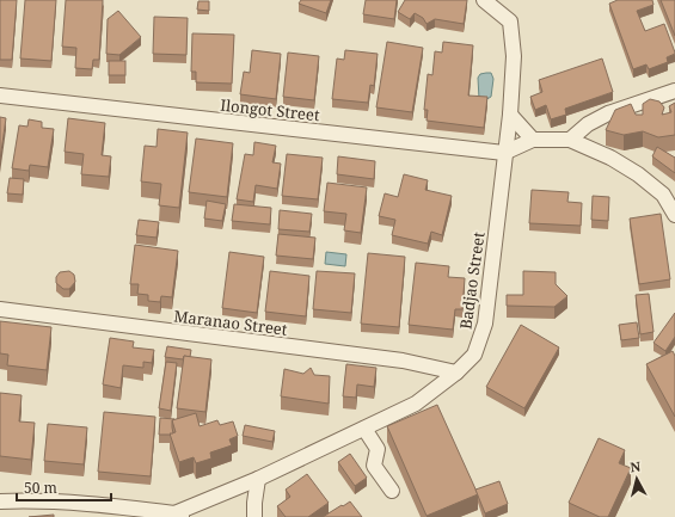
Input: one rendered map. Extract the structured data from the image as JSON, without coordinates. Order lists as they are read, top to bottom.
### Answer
{
  "streets": {
    "street": ["Ilongot Street", "Badjao Street", "Maranao Street"]
  },
  "crossings": [
    ["Ilongot Street", "Badjao Street"],
    ["Badjao Street", "Maranao Street"]
  ],
  "scale_bar": "50 m",
  "north": "top"
}
